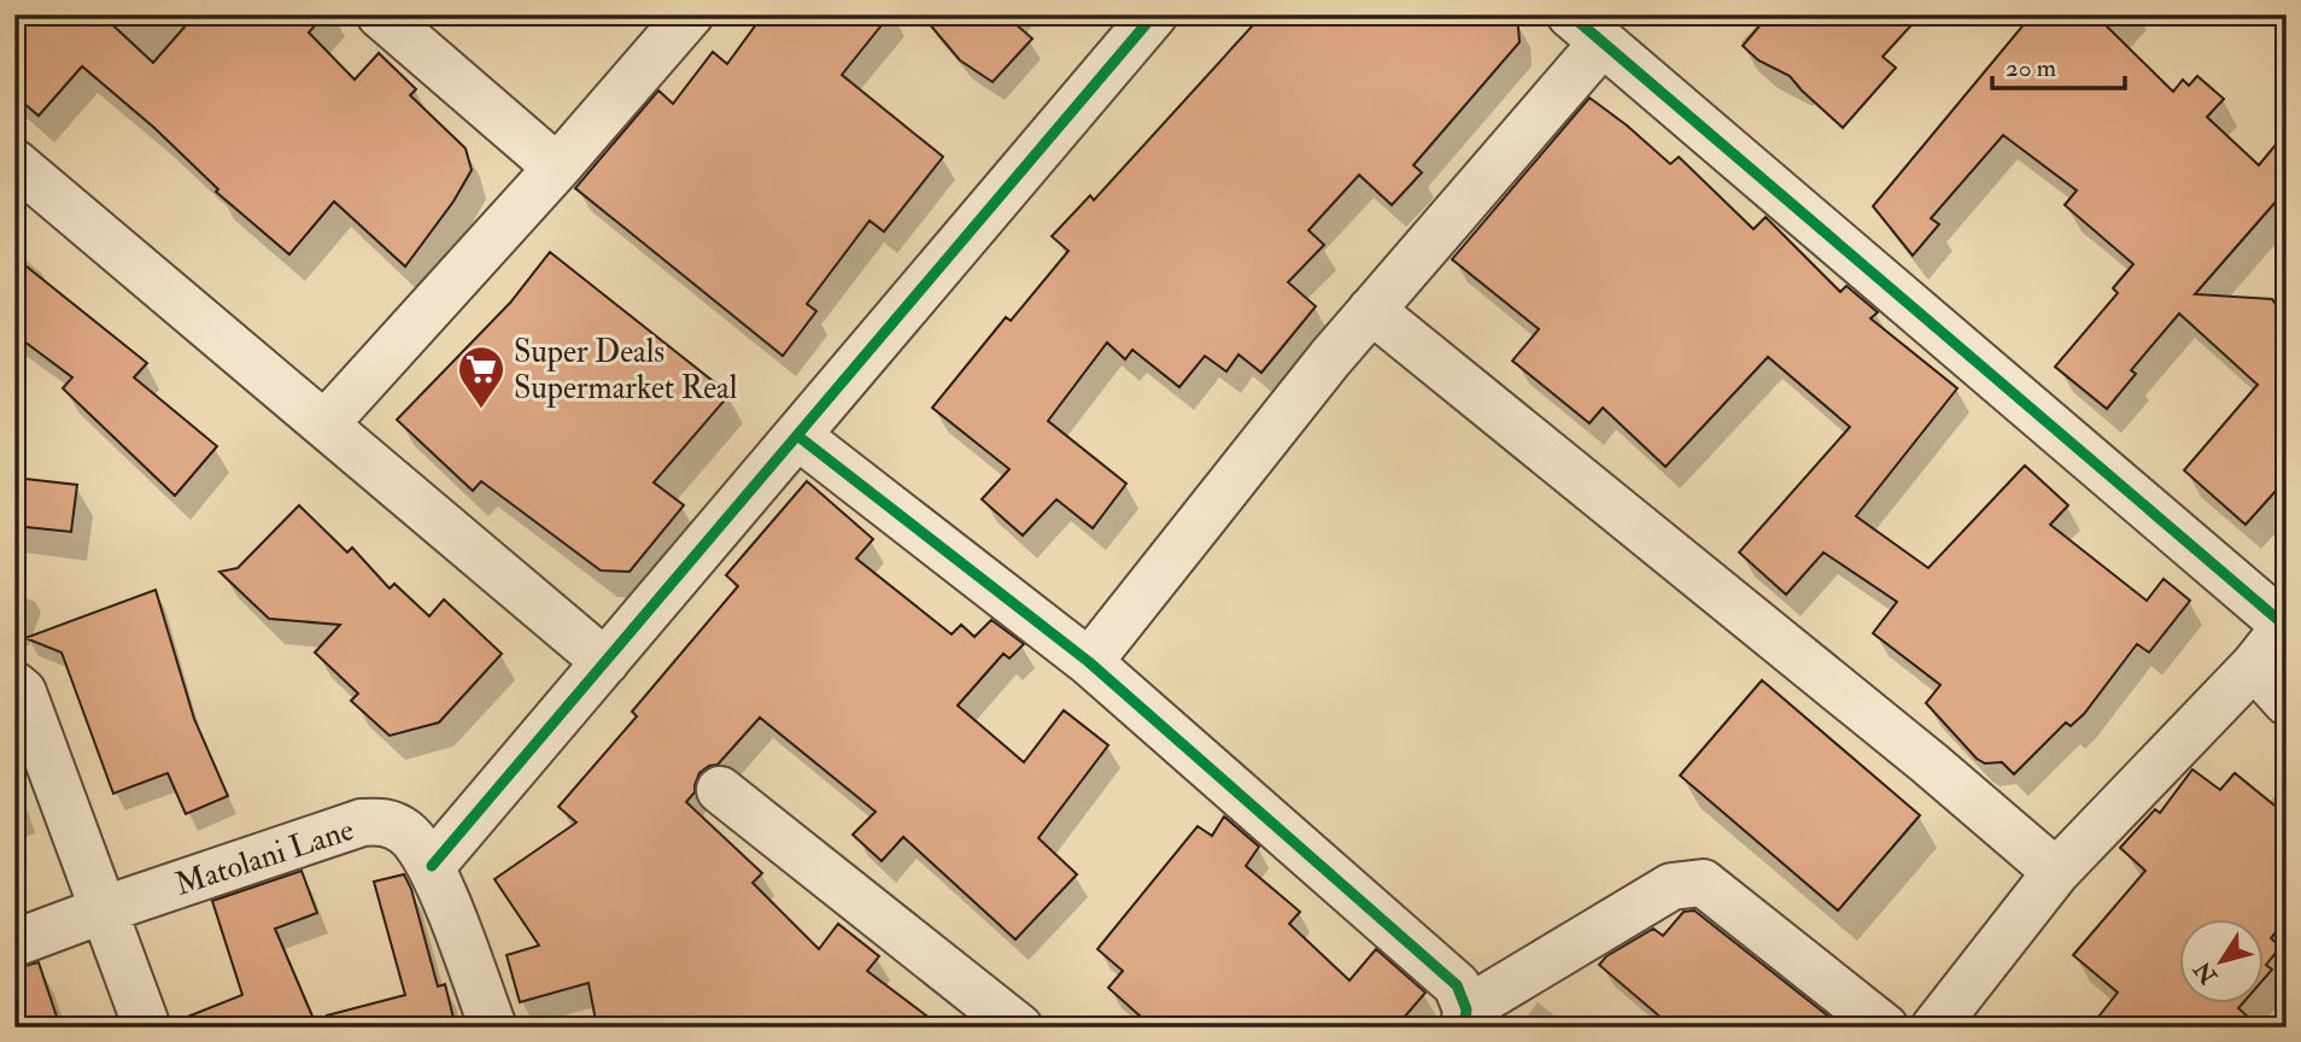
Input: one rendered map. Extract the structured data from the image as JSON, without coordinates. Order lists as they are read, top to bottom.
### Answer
{
  "streets": {
    "street": ["Matolani Lane"]
  },
  "places": {
    "supermarket": ["Super Deals Supermarket Real"]
  },
  "scale_bar": "20 m",
  "north": "bottom left"
}
